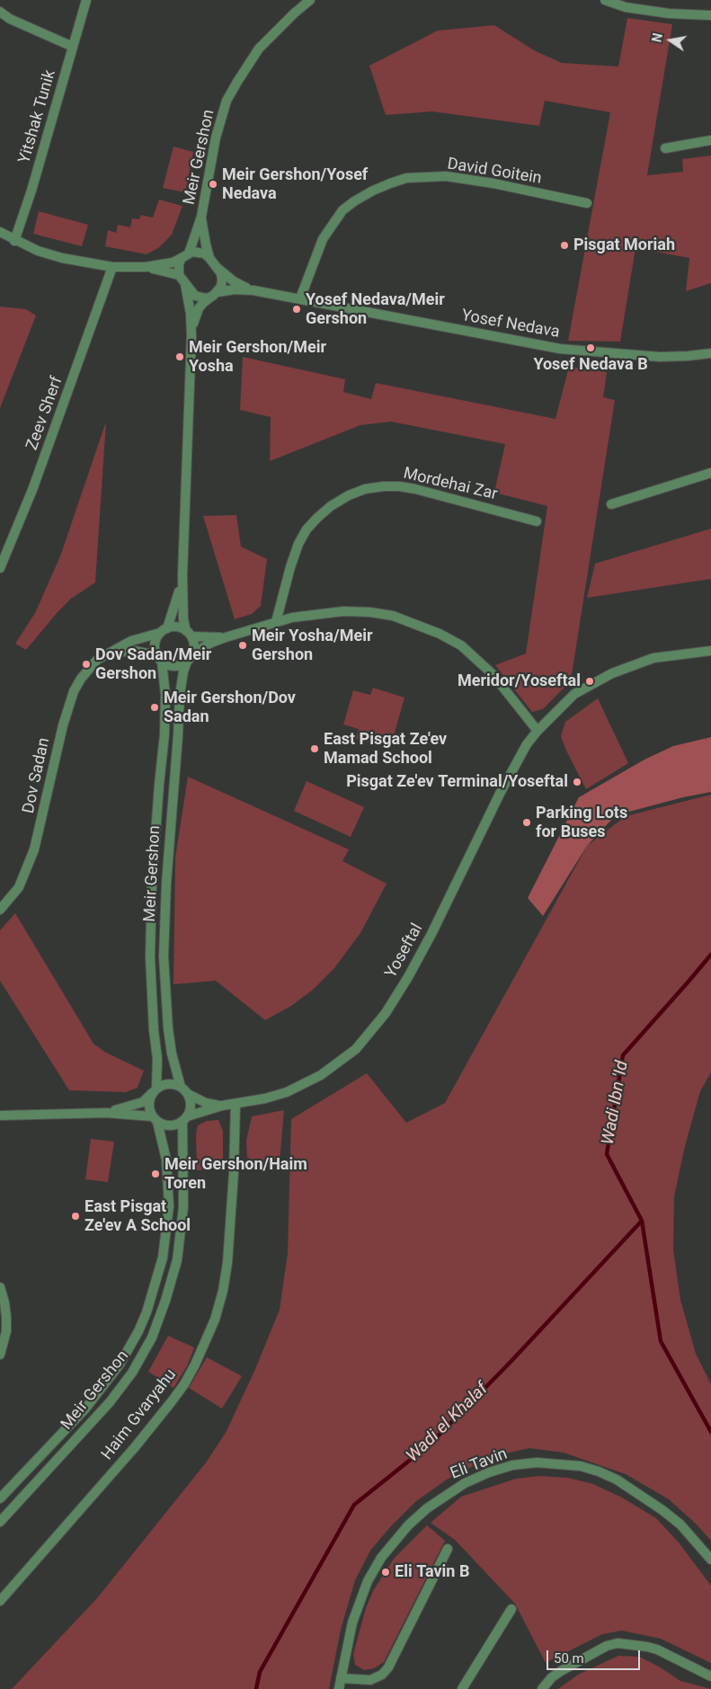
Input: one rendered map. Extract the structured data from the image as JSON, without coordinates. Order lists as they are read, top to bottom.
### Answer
{
  "streets": {
    "street": [
      "Yitshak Tunik",
      "Meir Gershon",
      "David Goitein",
      "Yosef Nedava",
      "Zeev Sherf",
      "Mordehai Zar",
      "Dov Sadan",
      "Yoseftal",
      "Haim Gvaryahu",
      "Eli Tavin"
    ]
  },
  "crossings": [
    ["Meir Gershon", "Yosef Nedava"],
    ["Meir Gershon", "Dov Sadan"],
    ["Meir Gershon", "Yoseftal"],
    ["David Goitein", "Yosef Nedava"],
    ["Yoseftal", "Haim Gvaryahu"]
  ],
  "water": ["Wadi Ibn 'Id", "Wadi el Khalaf"],
  "places": [
    "Meir Gershon/Yosef Nedava",
    "Pisgat Moriah",
    "Yosef Nedava/Meir Gershon",
    "Yosef Nedava B",
    "Meir Gershon/Meir Yosha",
    "Meir Yosha/Meir Gershon",
    "Dov Sadan/Meir Gershon",
    "Meridor/Yoseftal",
    "Meir Gershon/Dov Sadan",
    "East Pisgat Ze'ev Mamad School",
    "Pisgat Ze'ev Terminal/Yoseftal",
    "Parking Lots for Buses",
    "Meir Gershon/Haim Toren",
    "East Pisgat Ze'ev A School",
    "Eli Tavin B"
  ],
  "scale_bar": "50 m",
  "north": "left"
}
